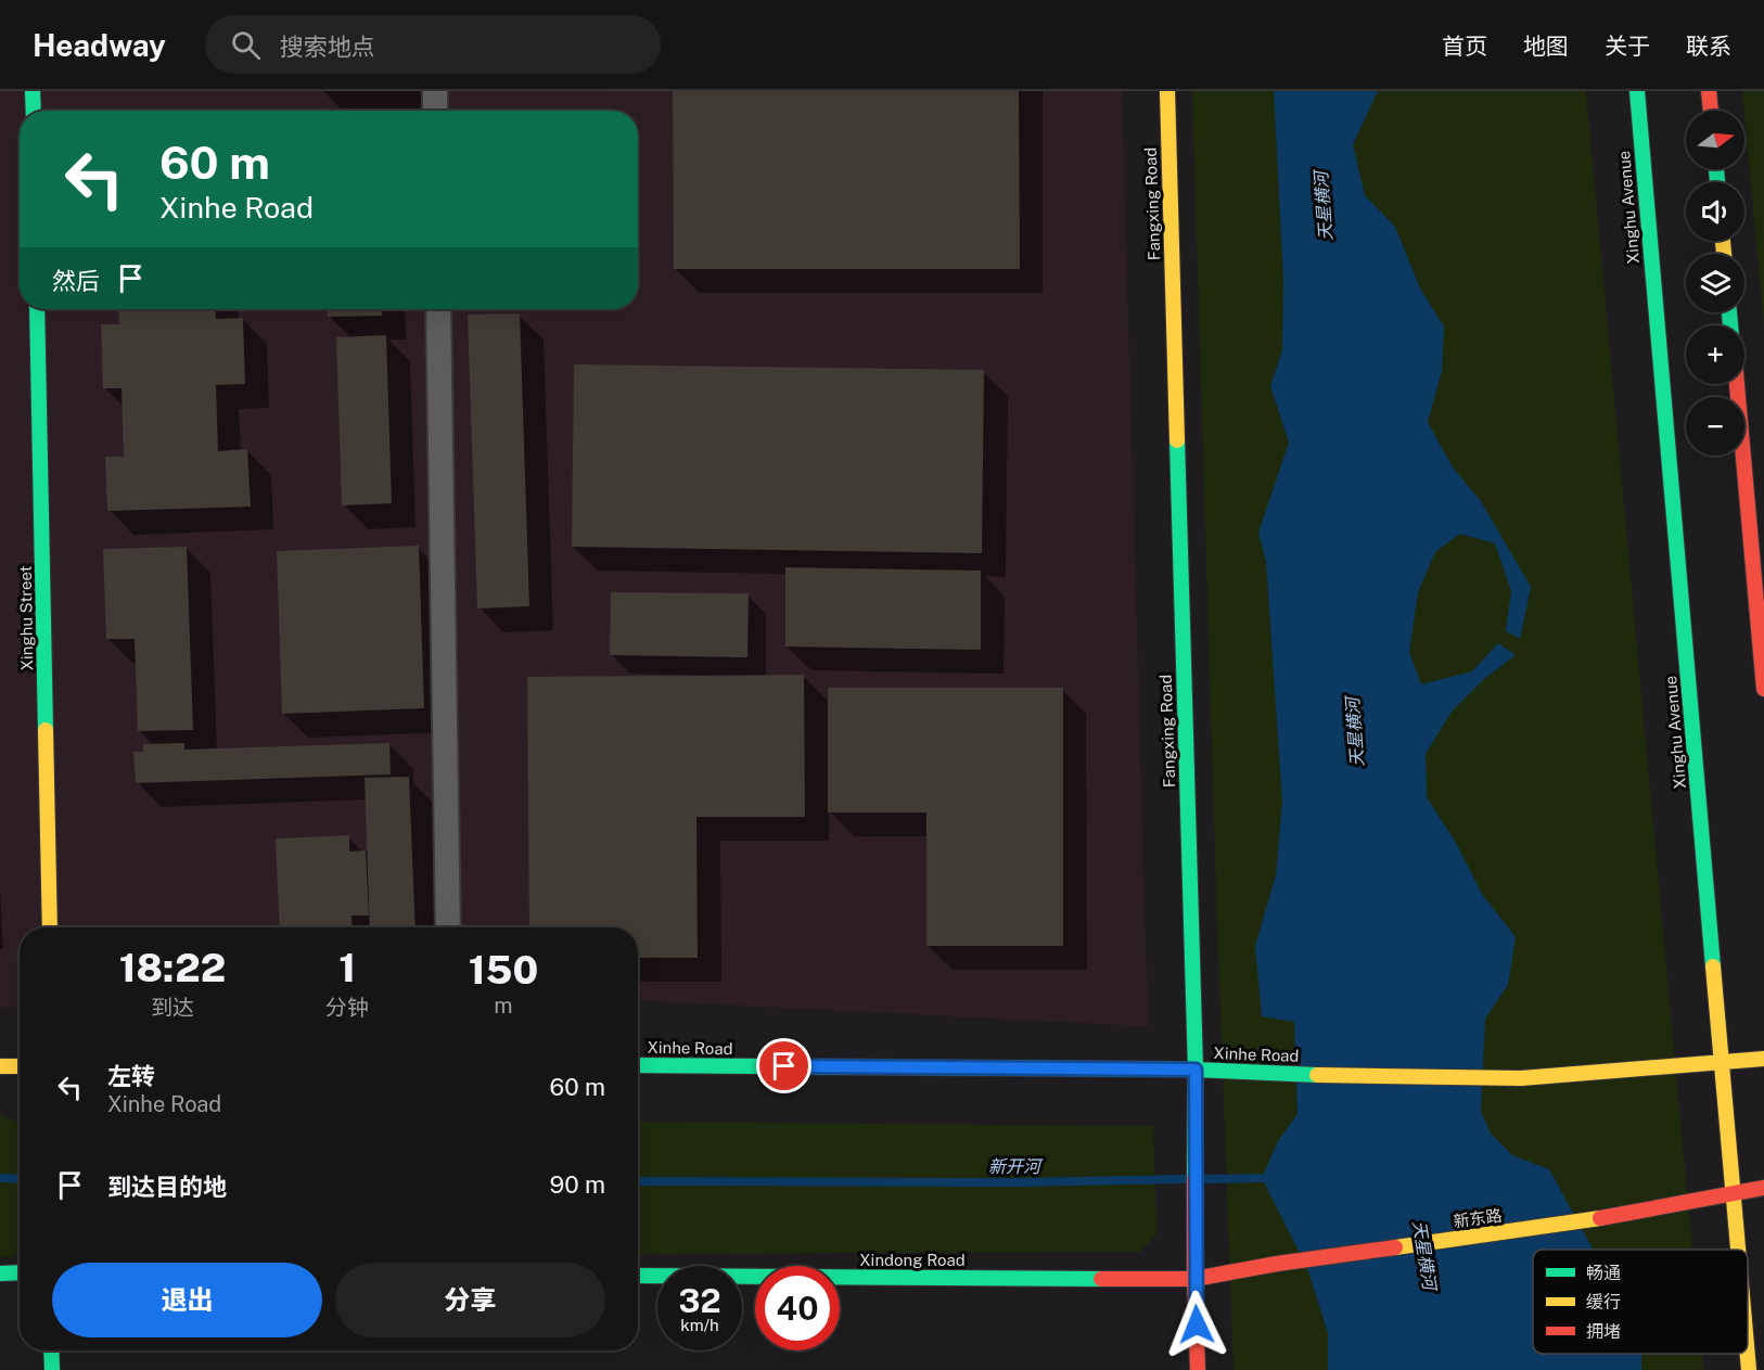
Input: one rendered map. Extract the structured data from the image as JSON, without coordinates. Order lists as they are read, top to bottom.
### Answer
{
  "streets": {
    "street": [
      "Fangxing Road",
      "Xinghu Avenue",
      "Xinghu Street",
      "Xinhe Road",
      "新东路",
      "Xindong Road"
    ]
  },
  "crossings": [
    ["Fangxing Road", "Xinhe Road"],
    ["Fangxing Road", "新东路"],
    ["Fangxing Road", "Xindong Road"],
    ["Xinghu Avenue", "Xinhe Road"],
    ["Xinghu Avenue", "新东路"],
    ["新东路", "Xindong Road"]
  ],
  "water": ["天星横河", "新开河"],
  "legend": ["畅通", "缓行", "拥堵"],
  "north": "right",
  "page": {
    "header": "Headway",
    "search": "搜索地点",
    "nav": [
      "首页",
      "地图",
      "关于",
      "联系"
    ],
    "map_buttons": ["+", "−"],
    "turn": ["60 m", "Xinhe Road"],
    "then": "然后",
    "eta": [
      "18:22",
      "到达",
      "1",
      "分钟",
      "150",
      "m"
    ],
    "list": [
      {
        "name": "左转",
        "note": "Xinhe Road",
        "value": "60 m"
      },
      {
        "name": "到达目的地",
        "value": "90 m"
      }
    ],
    "buttons": ["退出", "分享"],
    "speed": "32 km/h",
    "limit": "40"
  }
}
